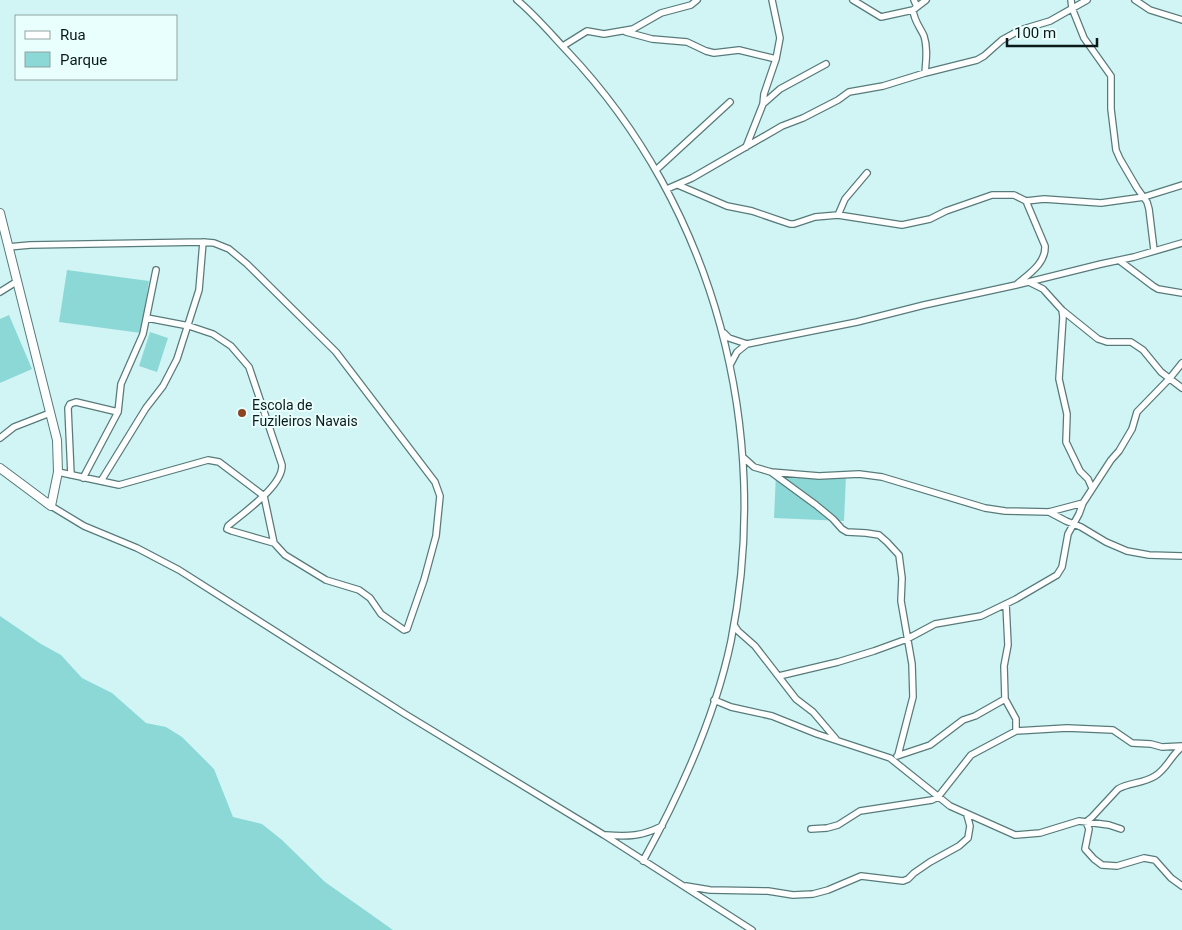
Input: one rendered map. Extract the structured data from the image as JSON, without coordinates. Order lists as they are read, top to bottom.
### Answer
{
  "places": ["Escola de Fuzileiros Navais"],
  "legend": ["Rua", "Parque"],
  "scale_bar": "100 m"
}
